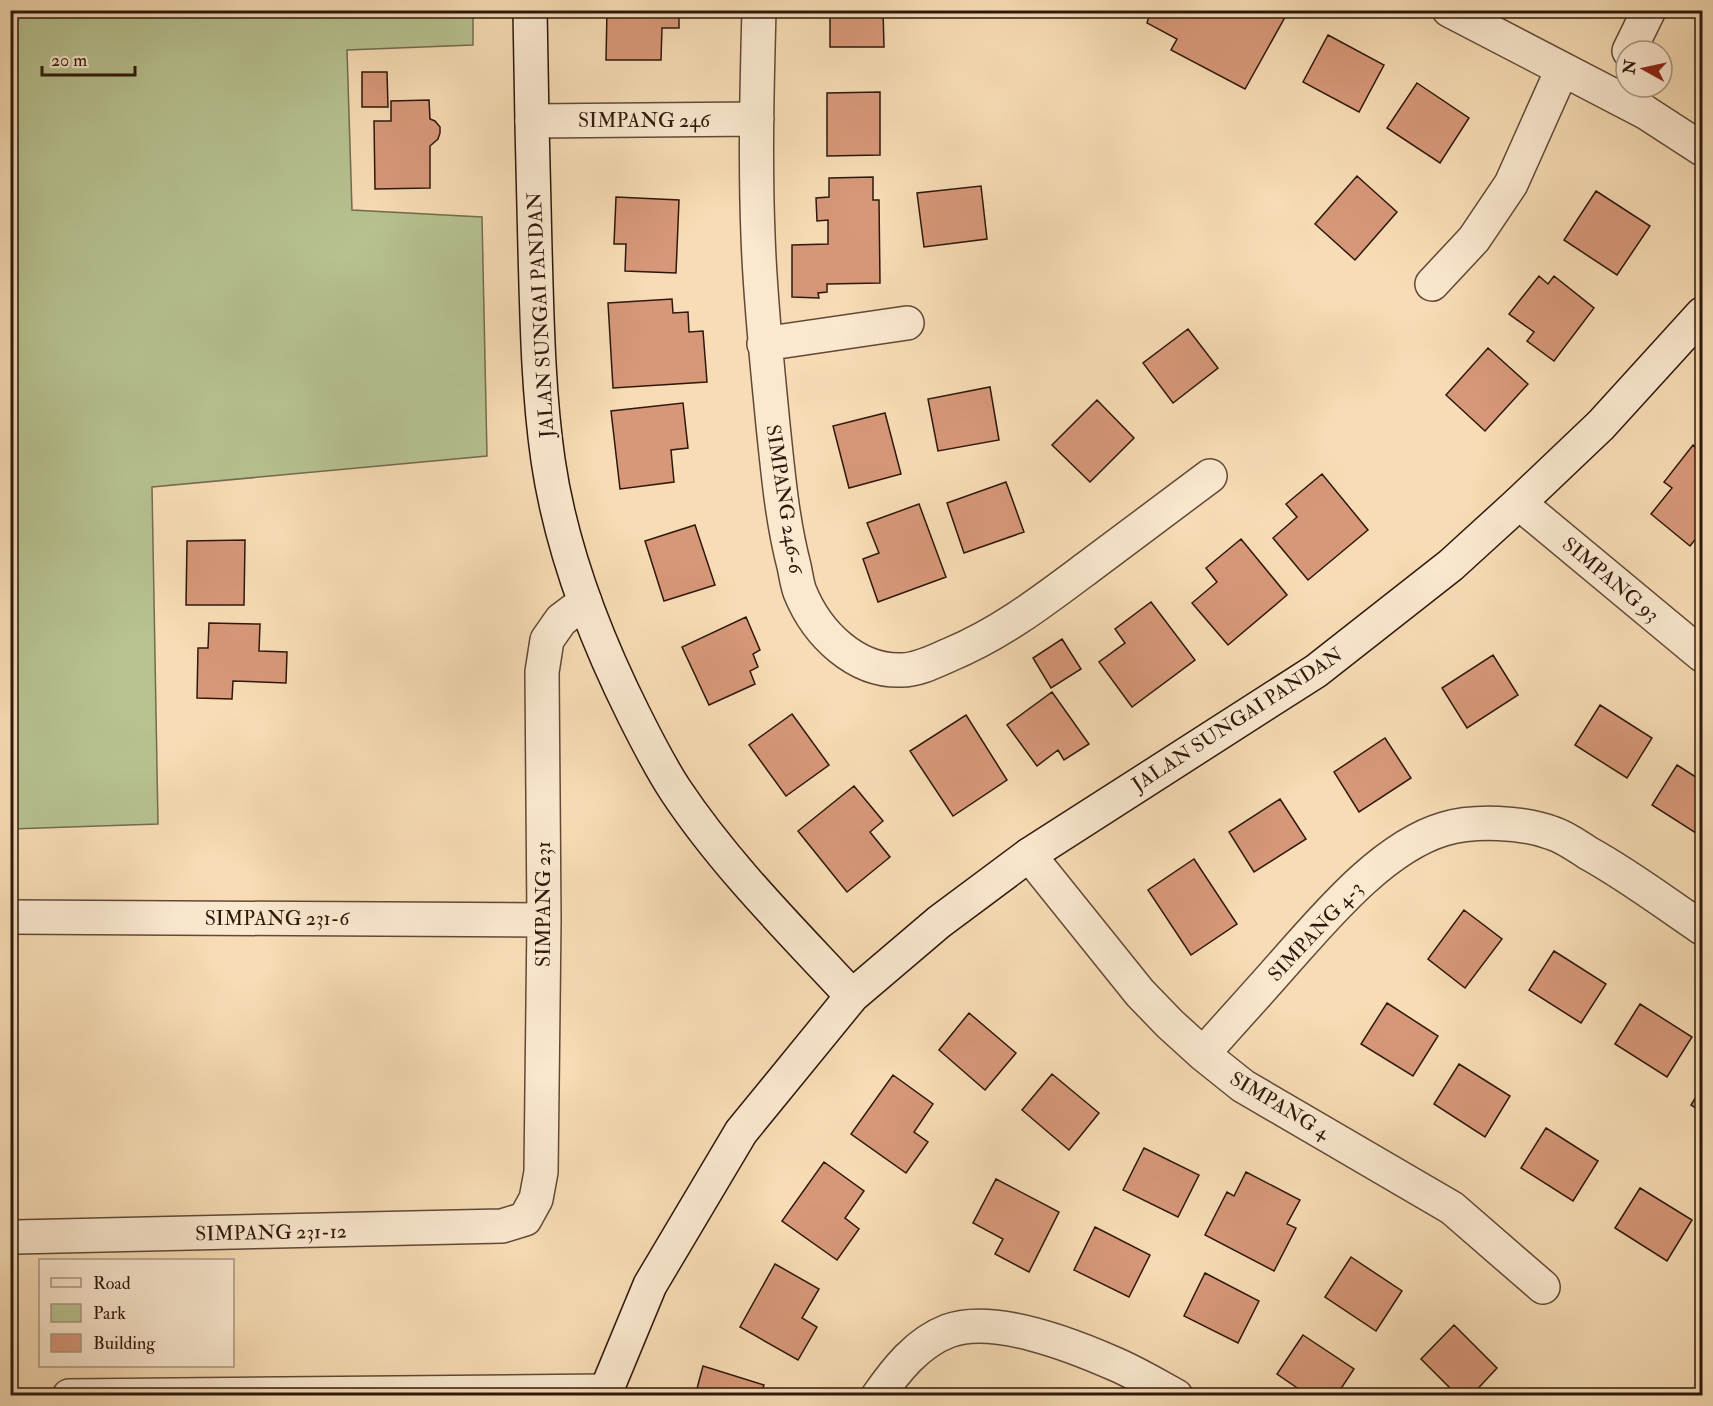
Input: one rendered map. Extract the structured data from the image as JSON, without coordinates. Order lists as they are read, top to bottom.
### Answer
{
  "streets": {
    "street": [
      "SIMPANG 246",
      "JALAN SUNGAI PANDAN",
      "SIMPANG 246-6",
      "SIMPANG 93",
      "SIMPANG 231",
      "SIMPANG 231-6",
      "SIMPANG 4-3",
      "SIMPANG 4",
      "SIMPANG 231-12"
    ]
  },
  "crossings": [
    ["SIMPANG 246", "JALAN SUNGAI PANDAN"],
    ["SIMPANG 246", "SIMPANG 246-6"],
    ["JALAN SUNGAI PANDAN", "SIMPANG 93"],
    ["JALAN SUNGAI PANDAN", "SIMPANG 231"],
    ["JALAN SUNGAI PANDAN", "SIMPANG 4"],
    ["SIMPANG 231", "SIMPANG 231-6"],
    ["SIMPANG 231", "SIMPANG 231-12"],
    ["SIMPANG 4-3", "SIMPANG 4"]
  ],
  "legend": ["Road", "Park", "Building"],
  "scale_bar": "20 m",
  "north": "left"
}
